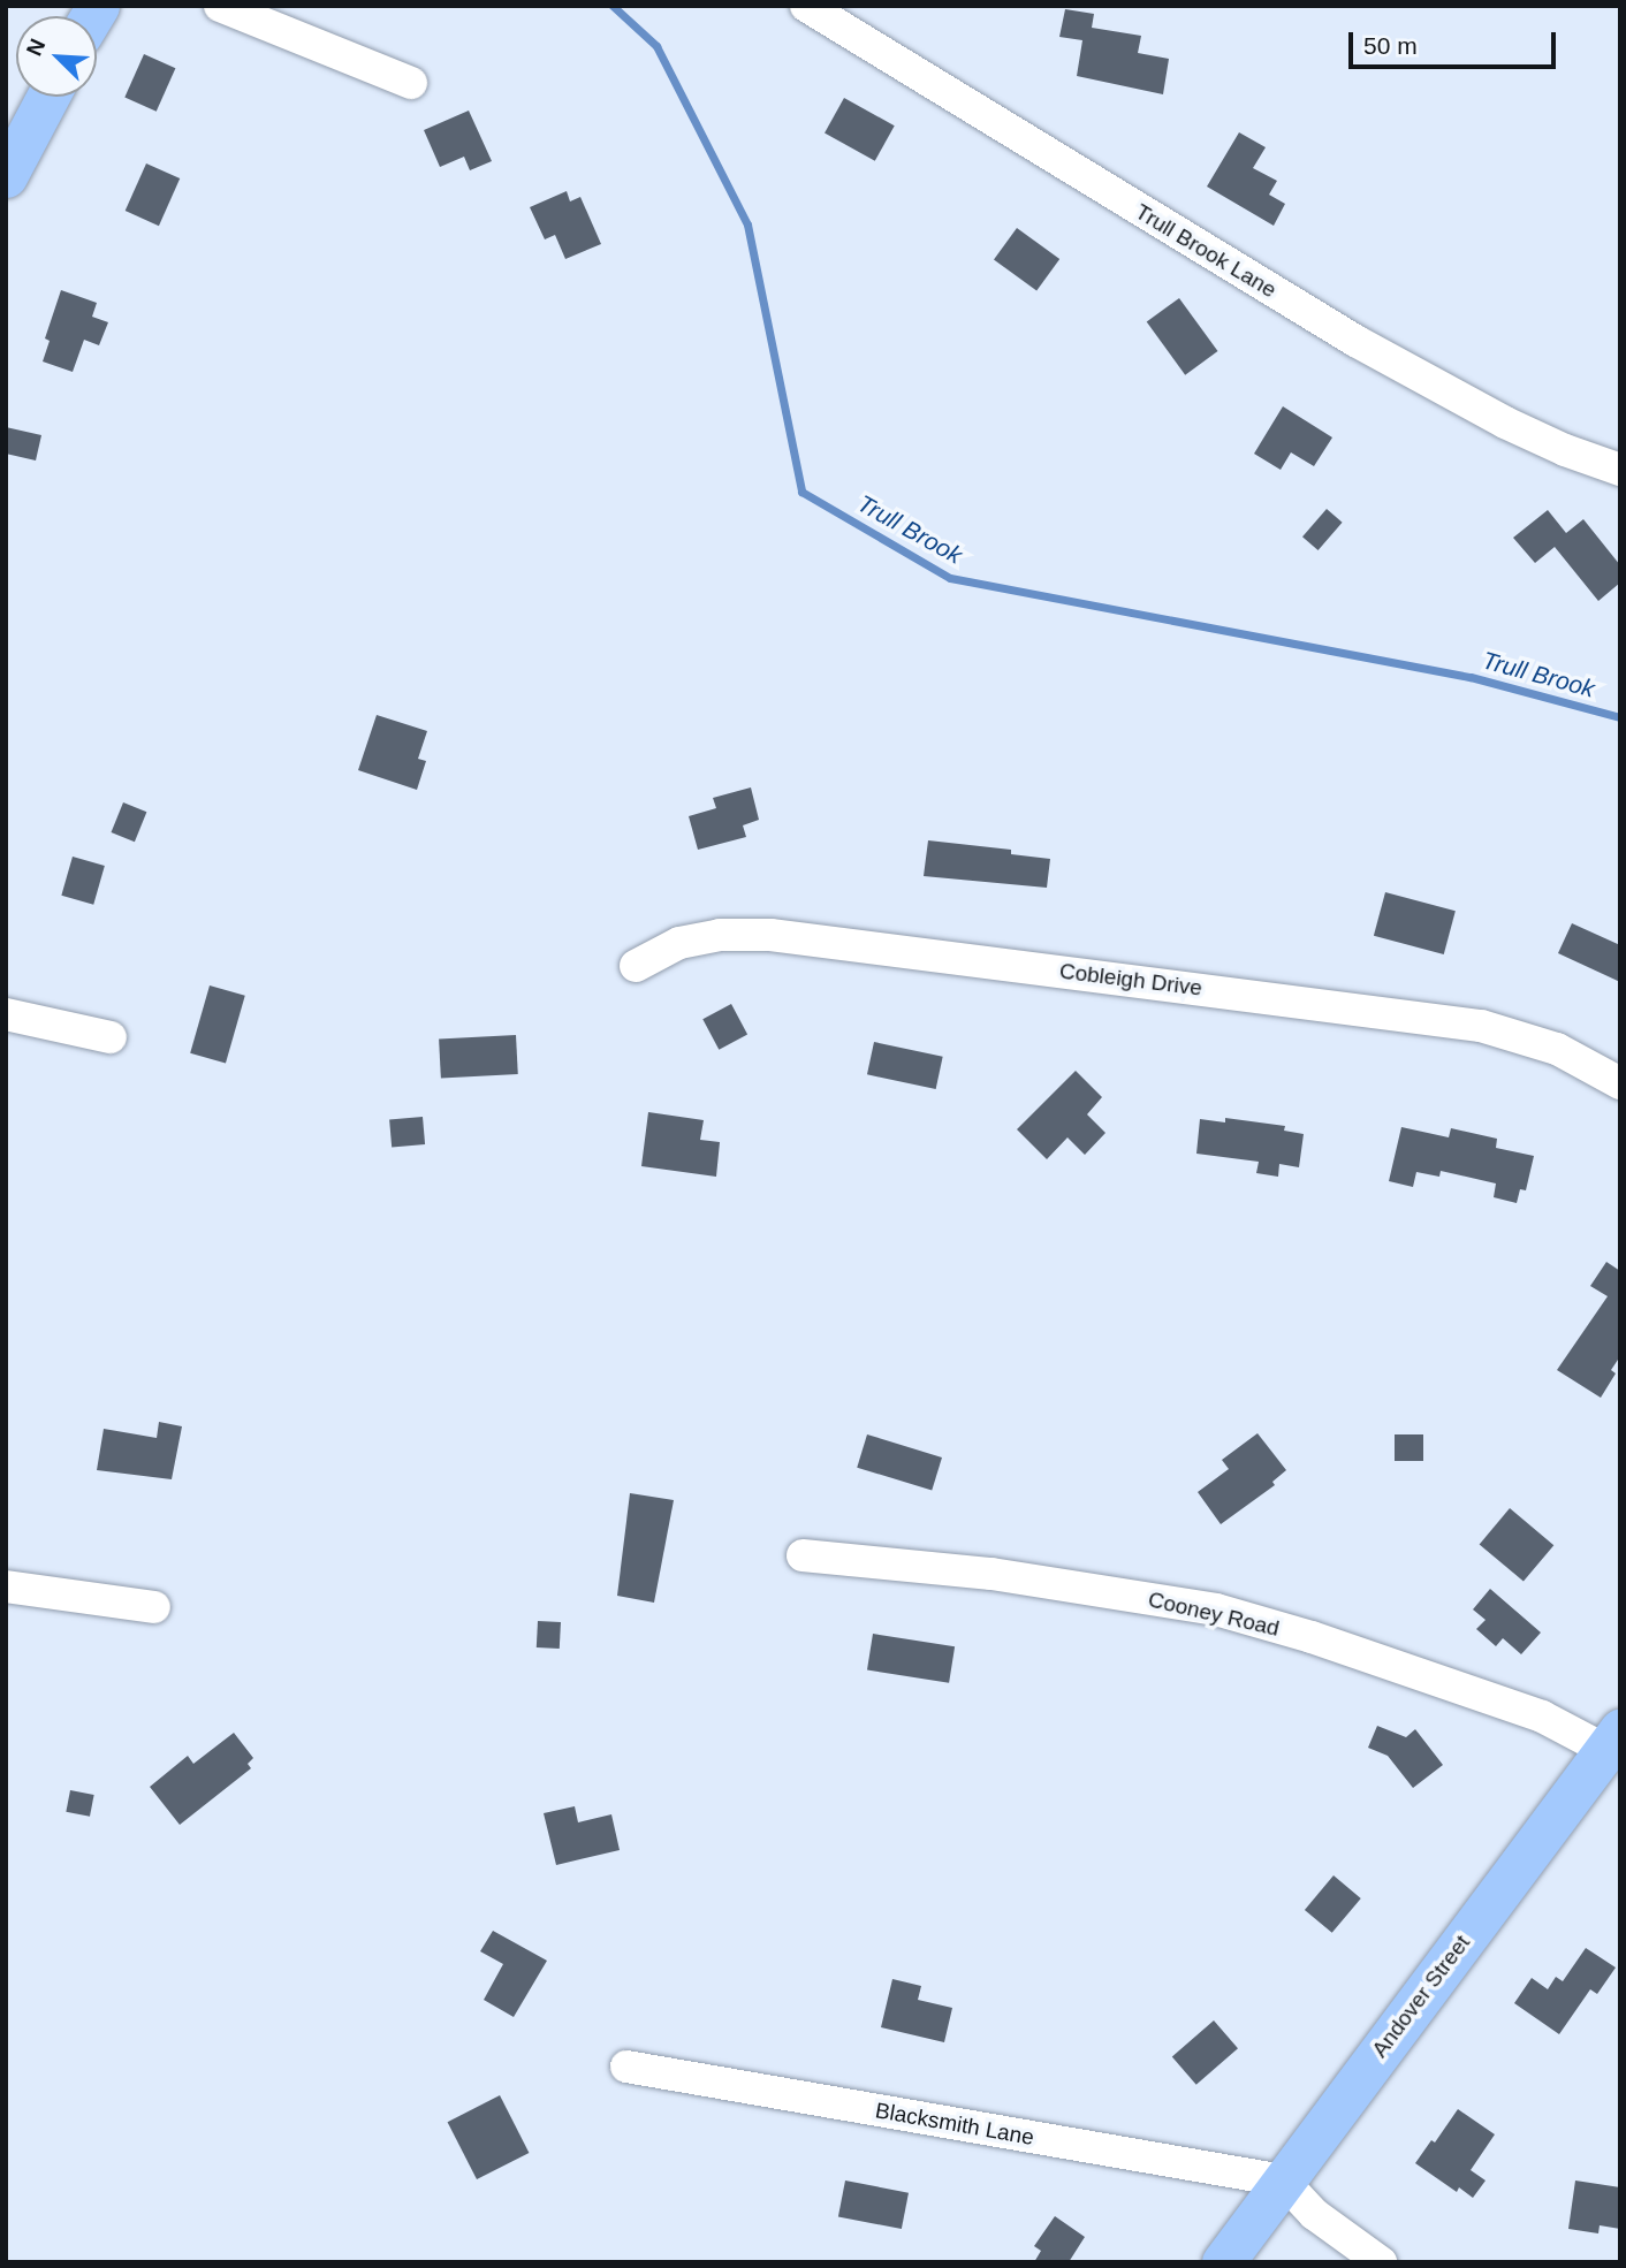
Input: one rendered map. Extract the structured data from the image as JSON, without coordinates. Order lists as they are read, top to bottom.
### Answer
{
  "streets": {
    "main road": ["Andover Street"],
    "street": [
      "Trull Brook Lane",
      "Cobleigh Drive",
      "Cooney Road",
      "Blacksmith Lane"
    ]
  },
  "crossings": [
    ["Cooney Road", "Andover Street"],
    ["Andover Street", "Blacksmith Lane"]
  ],
  "water": ["Trull Brook"],
  "scale_bar": "50 m",
  "north": "top left"
}
